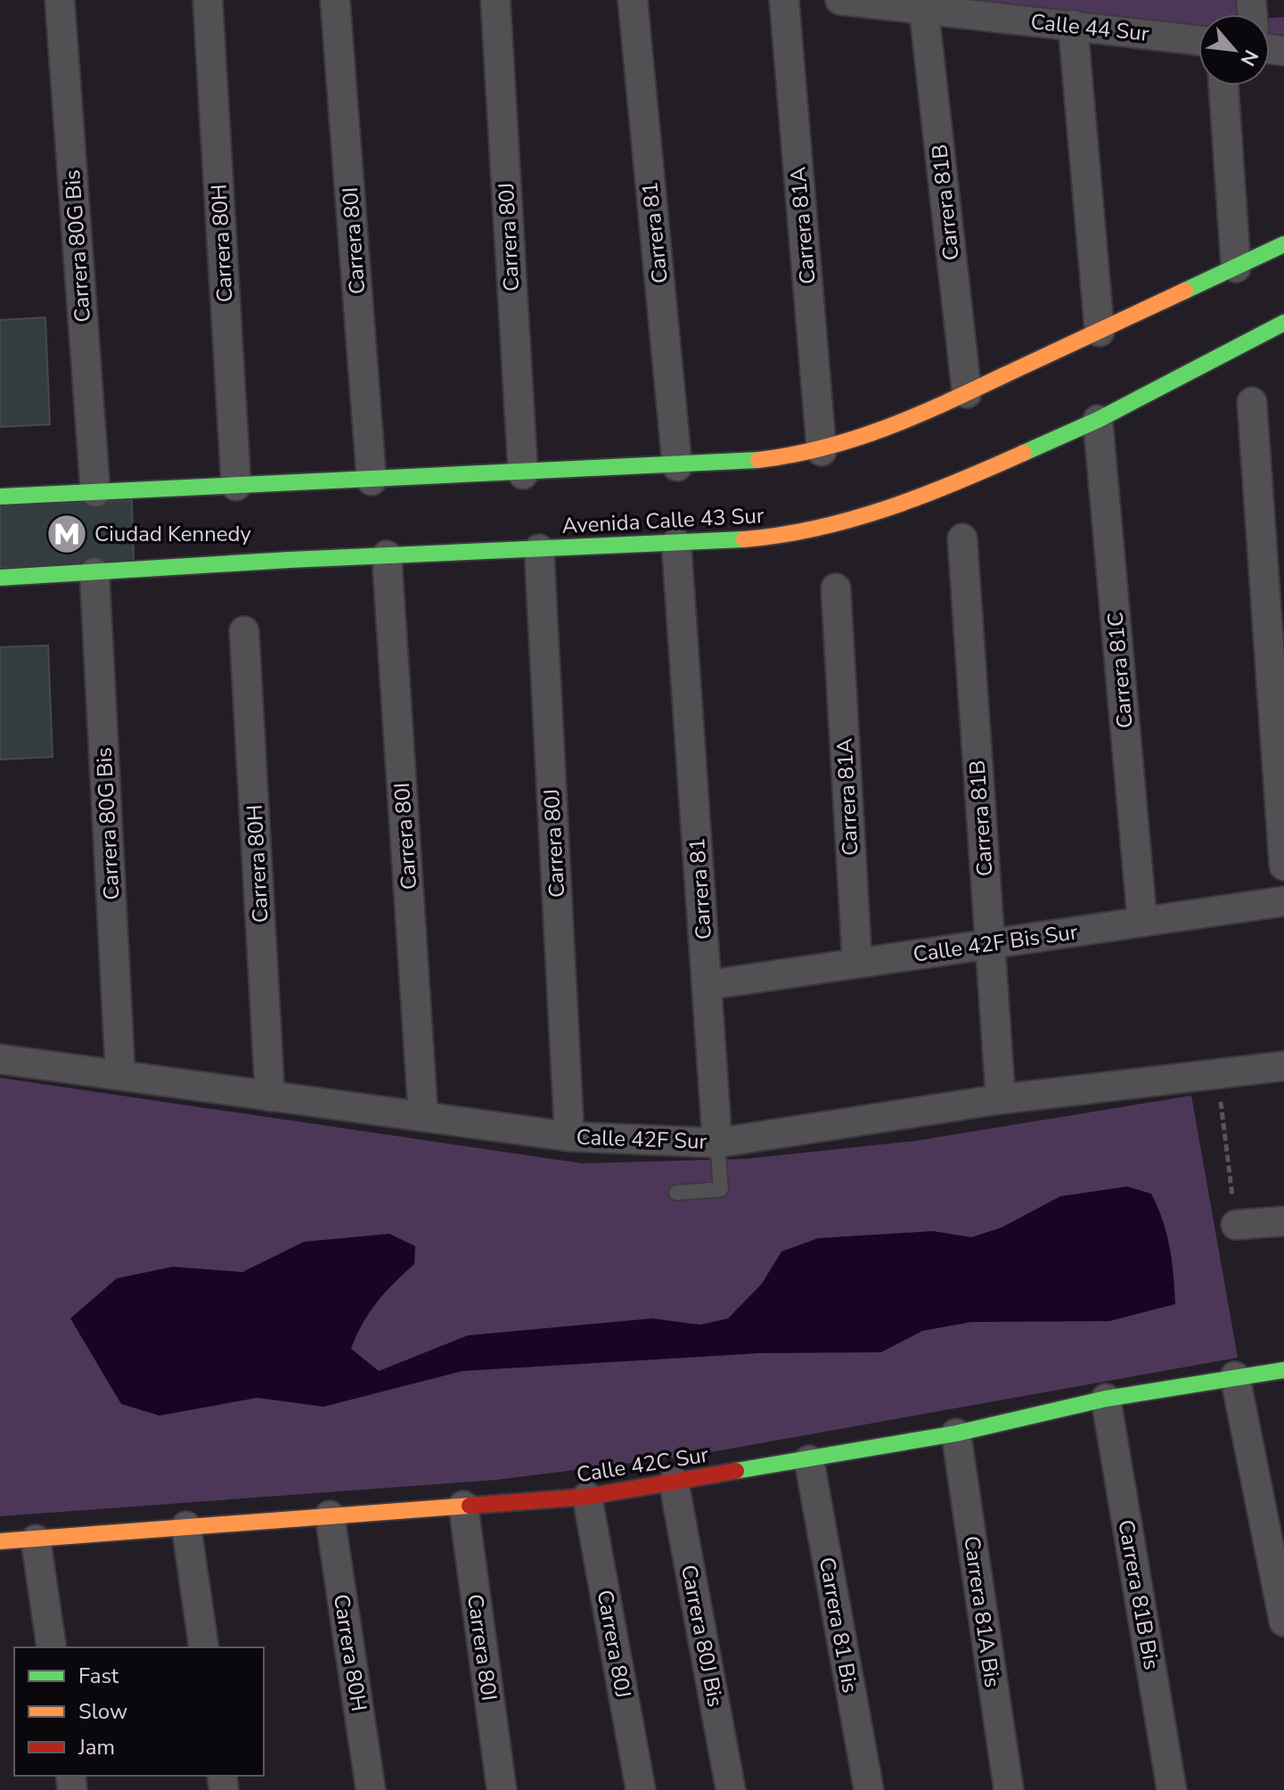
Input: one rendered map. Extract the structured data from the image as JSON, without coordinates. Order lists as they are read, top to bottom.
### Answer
{
  "streets": {
    "main road": ["Avenida Calle 43 Sur", "Calle 42C Sur"],
    "street": [
      "Calle 44 Sur",
      "Carrera 81B",
      "Carrera 81A",
      "Carrera 81",
      "Carrera 80J",
      "Carrera 80I",
      "Carrera 80H",
      "Carrera 80G Bis",
      "Carrera 81C",
      "Calle 42F Bis Sur",
      "Calle 42F Sur",
      "Carrera 81B Bis",
      "Carrera 81A Bis",
      "Carrera 81 Bis",
      "Carrera 80J Bis"
    ]
  },
  "crossings": [
    ["Calle 44 Sur", "Carrera 81B"],
    ["Carrera 81B", "Calle 42F Bis Sur"],
    ["Carrera 81B", "Calle 42F Sur"],
    ["Carrera 81A", "Calle 42F Bis Sur"],
    ["Carrera 81", "Avenida Calle 43 Sur"],
    ["Carrera 81", "Calle 42F Bis Sur"],
    ["Carrera 81", "Calle 42F Sur"],
    ["Carrera 80J", "Avenida Calle 43 Sur"],
    ["Carrera 80J", "Calle 42F Sur"],
    ["Carrera 80J", "Calle 42C Sur"],
    ["Carrera 80I", "Avenida Calle 43 Sur"],
    ["Carrera 80I", "Calle 42F Sur"],
    ["Carrera 80I", "Calle 42C Sur"],
    ["Carrera 80H", "Calle 42F Sur"],
    ["Carrera 80H", "Calle 42C Sur"],
    ["Carrera 80G Bis", "Avenida Calle 43 Sur"],
    ["Carrera 80G Bis", "Calle 42F Sur"],
    ["Avenida Calle 43 Sur", "Carrera 81C"],
    ["Carrera 81C", "Calle 42F Bis Sur"],
    ["Calle 42C Sur", "Carrera 81B Bis"],
    ["Calle 42C Sur", "Carrera 81A Bis"],
    ["Calle 42C Sur", "Carrera 81 Bis"],
    ["Calle 42C Sur", "Carrera 80J Bis"]
  ],
  "places": {
    "metro station": ["Ciudad Kennedy"]
  },
  "legend": ["Fast", "Slow", "Jam"],
  "north": "bottom right"
}
